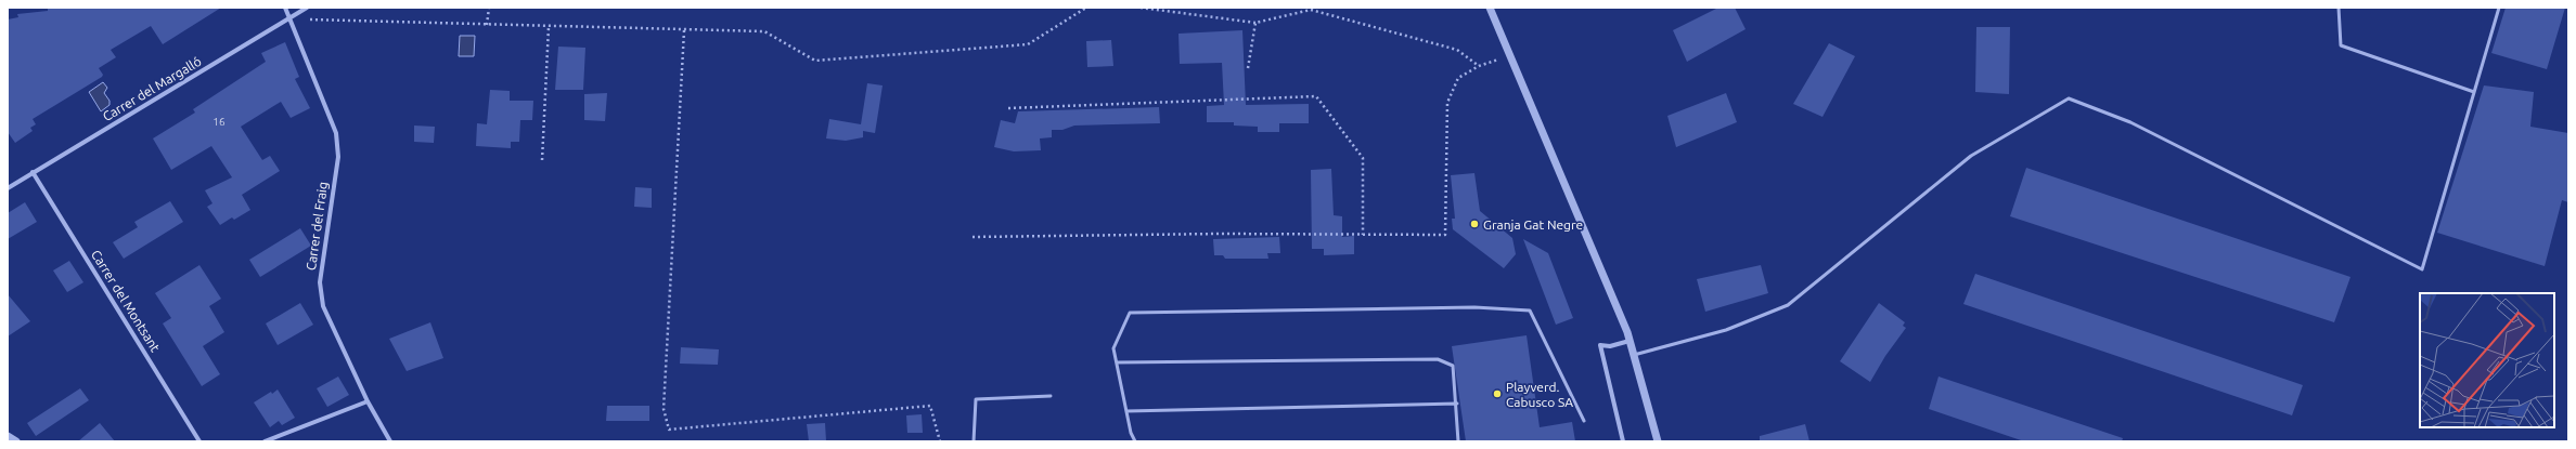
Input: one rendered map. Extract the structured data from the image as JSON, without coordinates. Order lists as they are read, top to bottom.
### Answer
{
  "streets": {
    "street": ["Carrer del Margalló", "Carrer del Fraig", "Carrer del Montsant"]
  },
  "crossings": [
    ["Carrer del Margalló", "Carrer del Fraig"],
    ["Carrer del Margalló", "Carrer del Montsant"]
  ],
  "places": ["Granja Gat Negre", "Playverd. Cabusco SA"],
  "house_numbers": ["16"]
}
